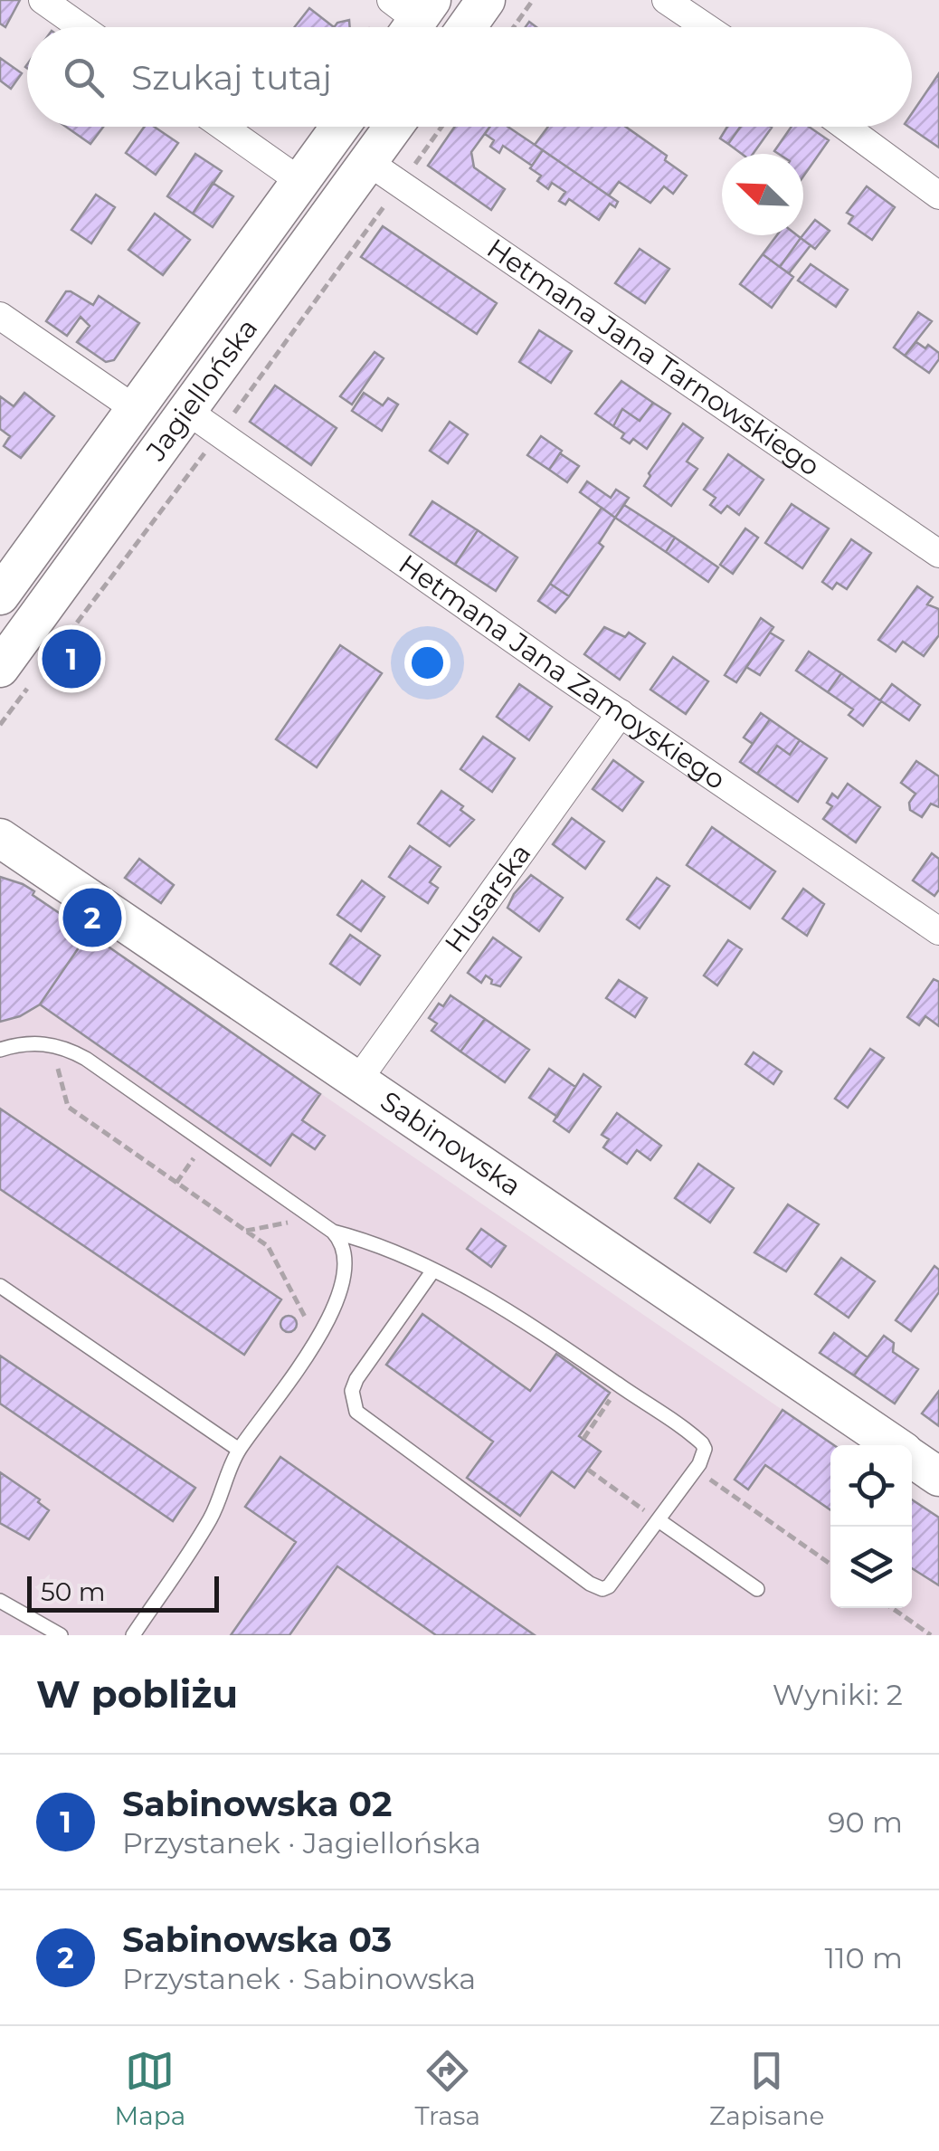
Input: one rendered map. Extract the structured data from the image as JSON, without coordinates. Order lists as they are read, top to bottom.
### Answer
{
  "streets": {
    "street": [
      "Hetmana Jana Tarnowskiego",
      "Jagiellońska",
      "Hetmana Jana Zamoyskiego",
      "Husarska",
      "Sabinowska"
    ]
  },
  "crossings": [
    ["Hetmana Jana Tarnowskiego", "Jagiellońska"],
    ["Jagiellońska", "Hetmana Jana Zamoyskiego"],
    ["Hetmana Jana Zamoyskiego", "Husarska"],
    ["Husarska", "Sabinowska"]
  ],
  "scale_bar": "50 m",
  "north": "top left",
  "page": {
    "search": "Szukaj tutaj",
    "pins": ["1", "2"],
    "scale": "50 m",
    "heading": ["W pobliżu", "Wyniki: 2"],
    "list": [
      {
        "mark": "1",
        "name": "Sabinowska 02",
        "note": "Przystanek · Jagiellońska",
        "value": "90 m"
      },
      {
        "mark": "2",
        "name": "Sabinowska 03",
        "note": "Przystanek · Sabinowska",
        "value": "110 m"
      }
    ],
    "nav": ["Mapa", "Trasa", "Zapisane"]
  }
}
